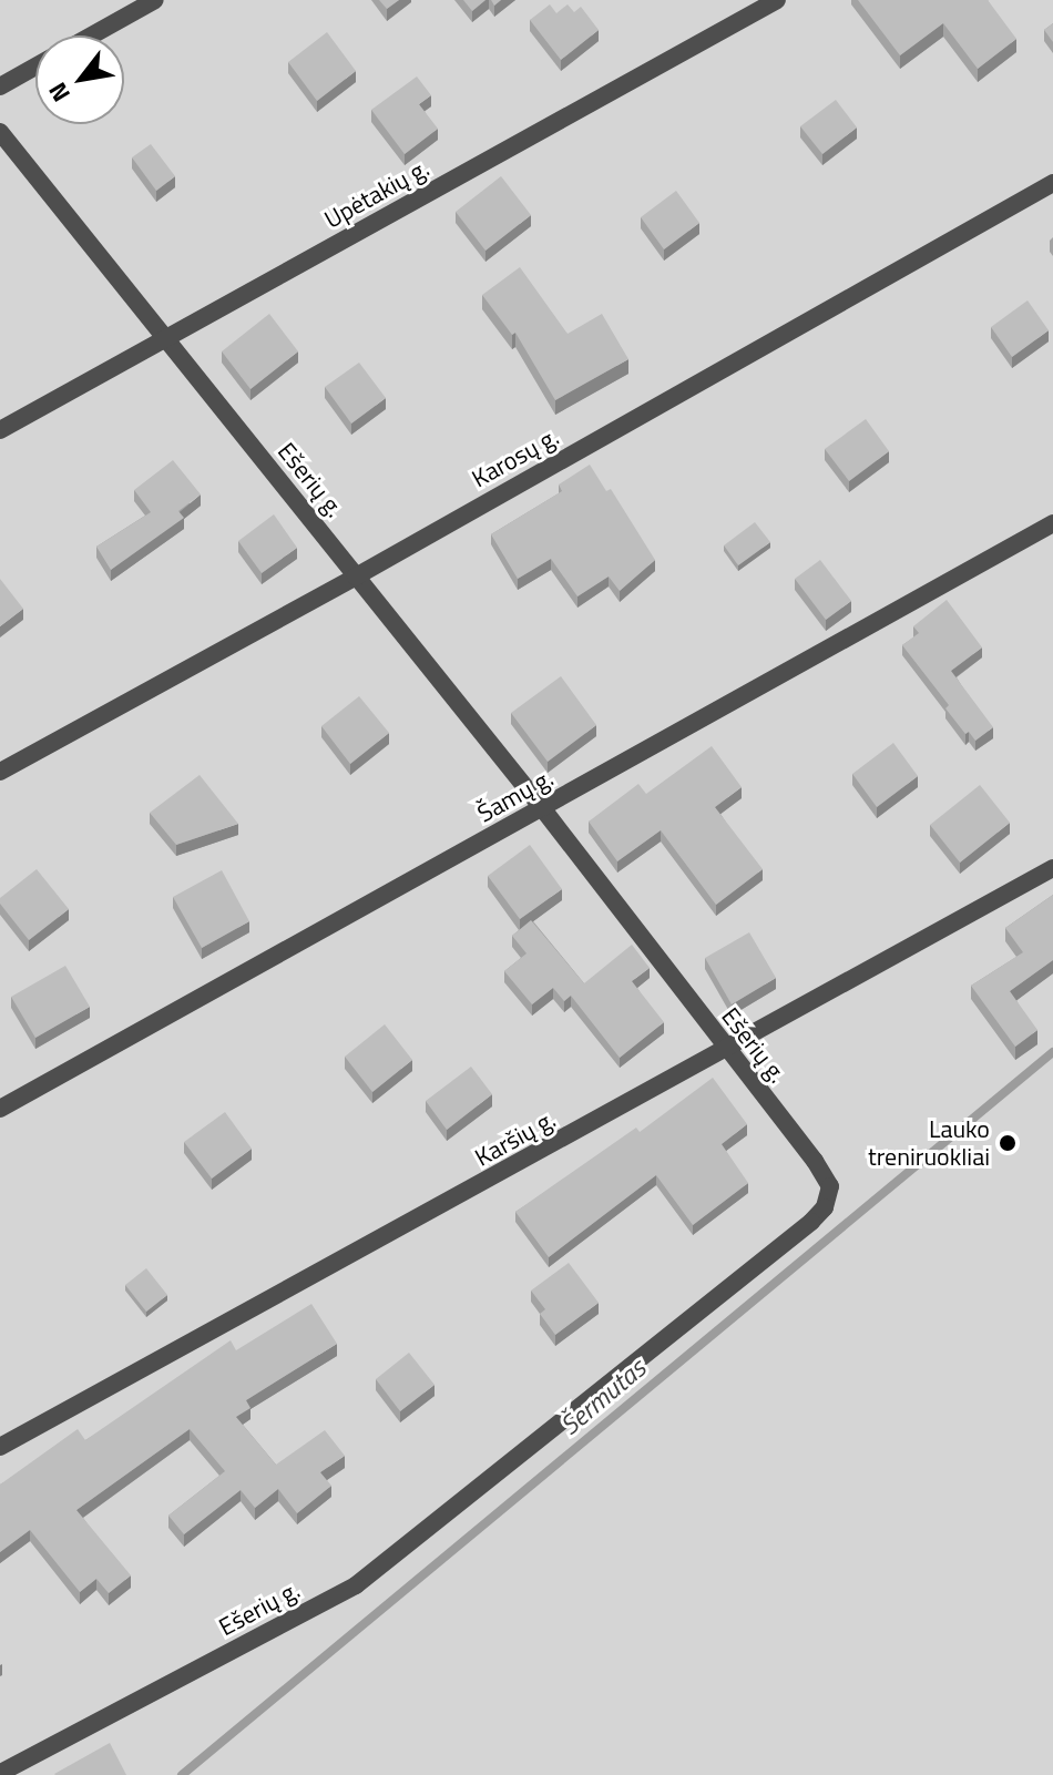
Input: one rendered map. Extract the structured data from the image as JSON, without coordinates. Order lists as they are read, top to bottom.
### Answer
{
  "streets": {
    "street": [
      "Upėtakių g.",
      "Karosų g.",
      "Ešerių g.",
      "Šamų g.",
      "Karšių g."
    ]
  },
  "crossings": [
    ["Upėtakių g.", "Ešerių g."],
    ["Karosų g.", "Ešerių g."],
    ["Ešerių g.", "Šamų g."],
    ["Ešerių g.", "Karšių g."]
  ],
  "water": ["Šermutas"],
  "places": ["Lauko treniruokliai"],
  "north": "bottom left"
}
